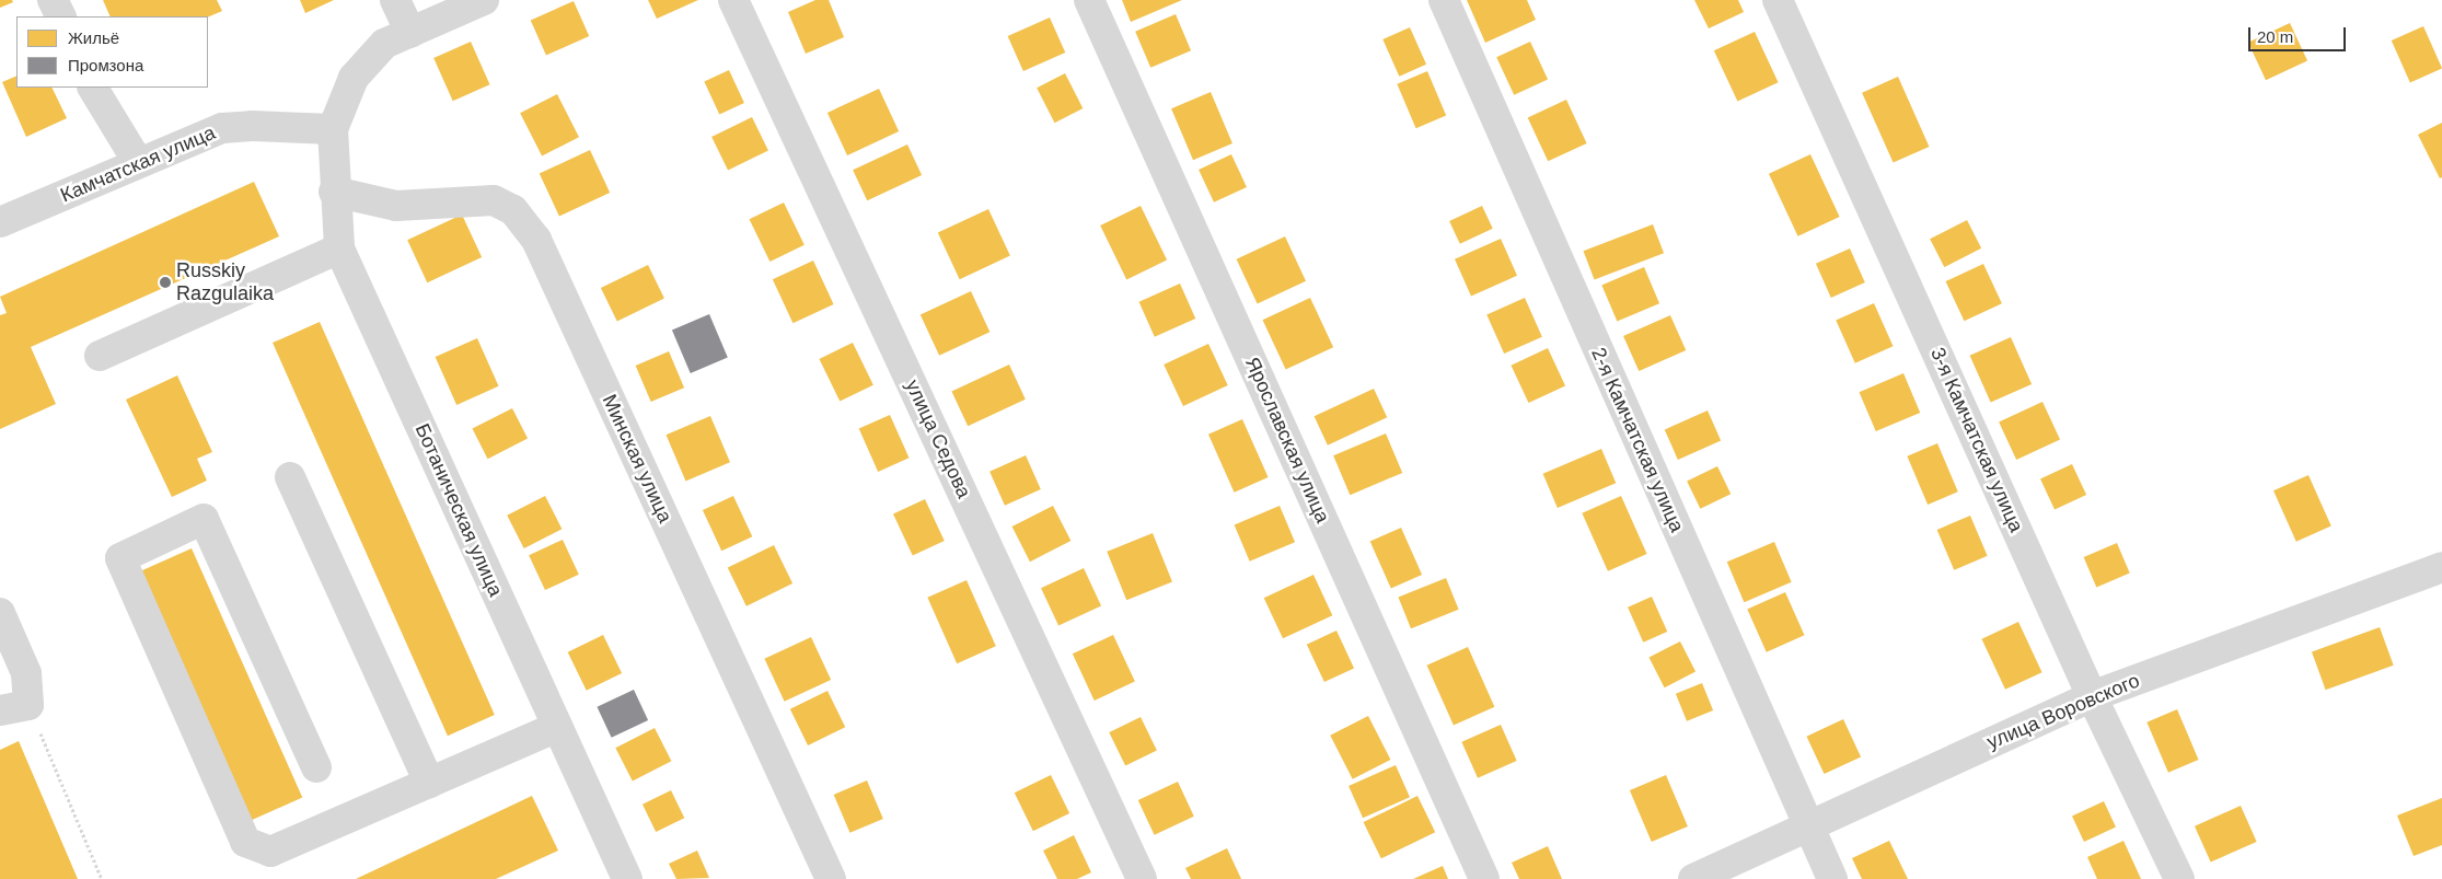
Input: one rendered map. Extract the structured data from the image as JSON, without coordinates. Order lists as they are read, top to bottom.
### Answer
{
  "streets": {
    "street": [
      "Камчатская улица",
      "улица Седова",
      "Ярославская улица",
      "2-я Камчатская улица",
      "3-я Камчатская улица",
      "Минская улица",
      "Ботаническая улица",
      "улица Воровского"
    ]
  },
  "crossings": [
    ["Камчатская улица", "Ботаническая улица"],
    ["2-я Камчатская улица", "улица Воровского"],
    ["3-я Камчатская улица", "улица Воровского"],
    ["Минская улица", "Ботаническая улица"]
  ],
  "places": ["Russkiy Razgulaika"],
  "legend": ["Жильё", "Промзона"],
  "scale_bar": "20 m"
}
